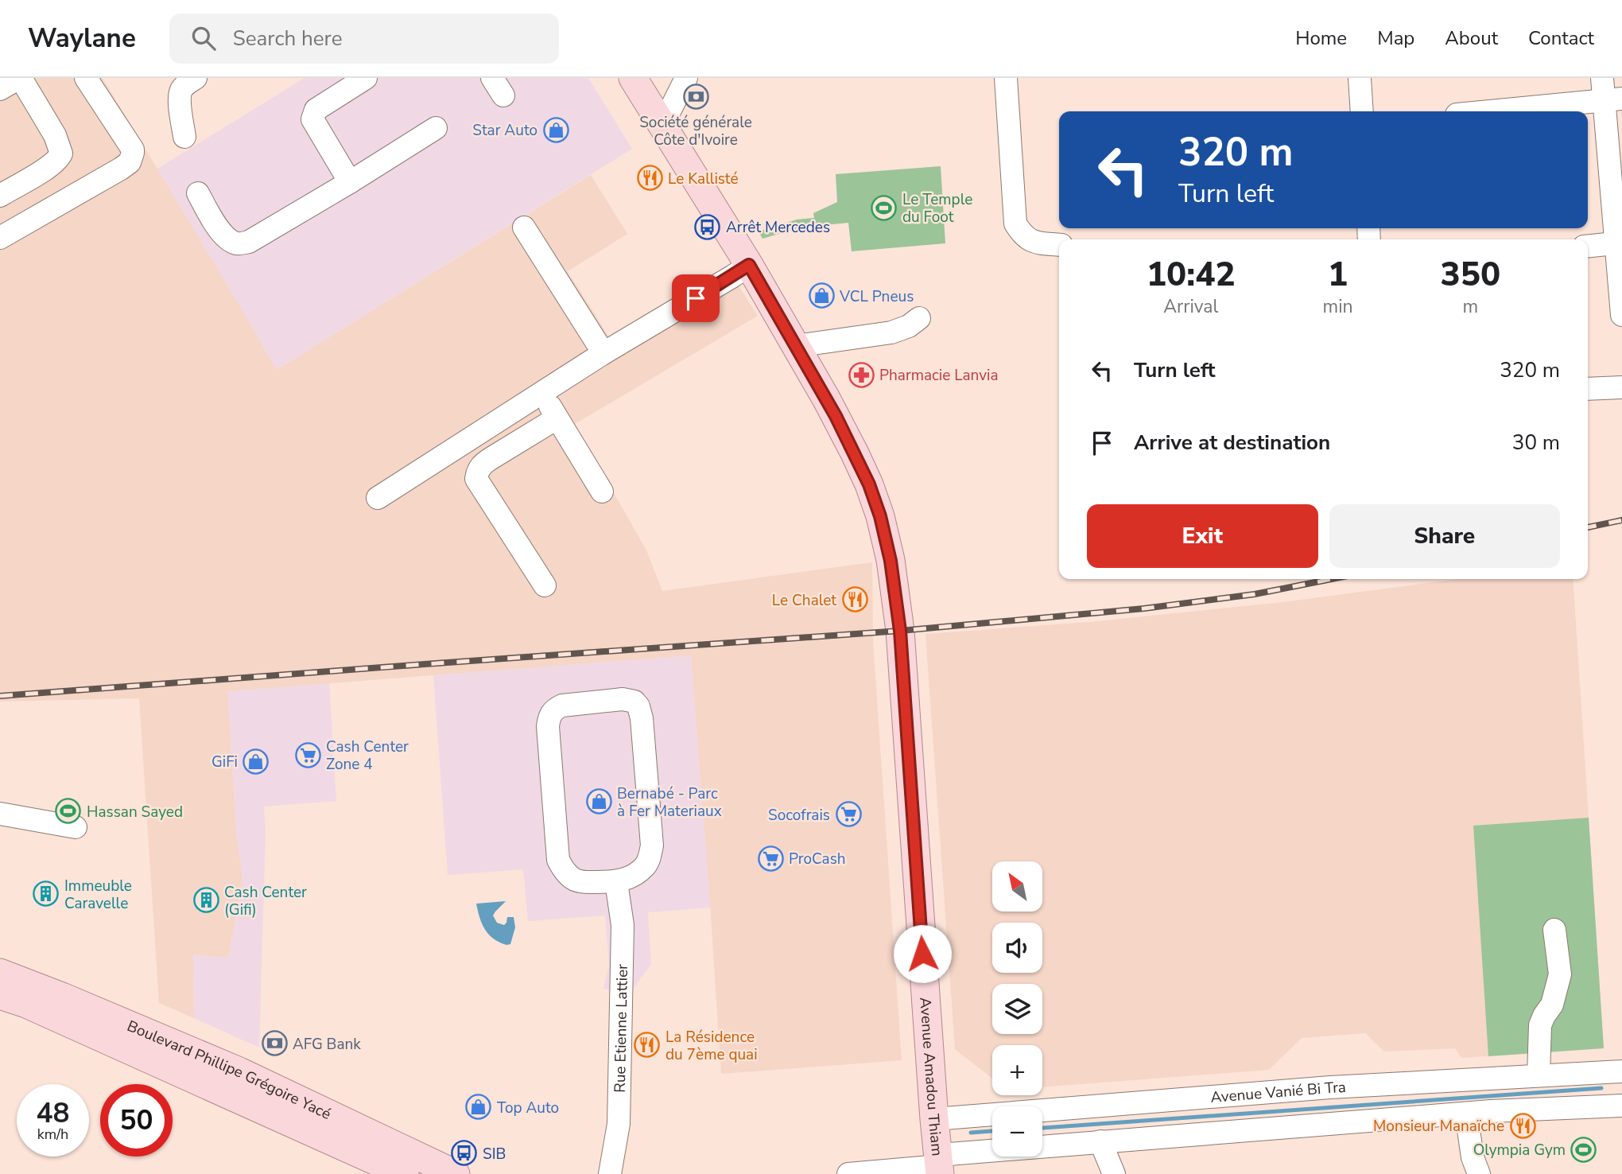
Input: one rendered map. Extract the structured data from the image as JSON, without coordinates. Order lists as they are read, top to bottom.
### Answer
{
  "streets": {
    "main road": ["Boulevard Phillipe Grégoire Yacé", "Avenue Amadou Thiam"],
    "street": ["Rue Etienne Lattier", "Avenue Vanié Bi Tra"]
  },
  "crossings": [
    ["Avenue Amadou Thiam", "Avenue Vanié Bi Tra"]
  ],
  "places": {
    "bank": ["Société générale Côte d'Ivoire", "AFG Bank"],
    "shop": [
      "Star Auto",
      "VCL Pneus",
      "GiFi",
      "Bernabé - Parc à Fer Materiaux",
      "Top Auto"
    ],
    "restaurant": [
      "Le Kallisté",
      "Le Chalet",
      "La Résidence du 7ème quai",
      "Monsieur Manaïche"
    ],
    "sports": ["Le Temple du Foot", "Hassan Sayed", "Olympia Gym"],
    "bus stop": ["Arrêt Mercedes", "SIB"],
    "pharmacy": ["Pharmacie Lanvia"],
    "supermarket": ["Cash Center Zone 4", "Socofrais", "ProCash"],
    "building": ["Immeuble Caravelle", "Cash Center (Gifi)"]
  },
  "north": "top left",
  "page": {
    "header": "Waylane",
    "search": "Search here",
    "nav": [
      "Home",
      "Map",
      "About",
      "Contact"
    ],
    "turn": ["320 m", "Turn left"],
    "eta": [
      "10:42",
      "Arrival",
      "1",
      "min",
      "350",
      "m"
    ],
    "list": [
      {
        "name": "Turn left",
        "value": "320 m"
      },
      {
        "name": "Arrive at destination",
        "value": "30 m"
      }
    ],
    "buttons": ["Exit", "Share"],
    "map_buttons": ["+", "−"],
    "speed": "48 km/h",
    "limit": "50"
  }
}
